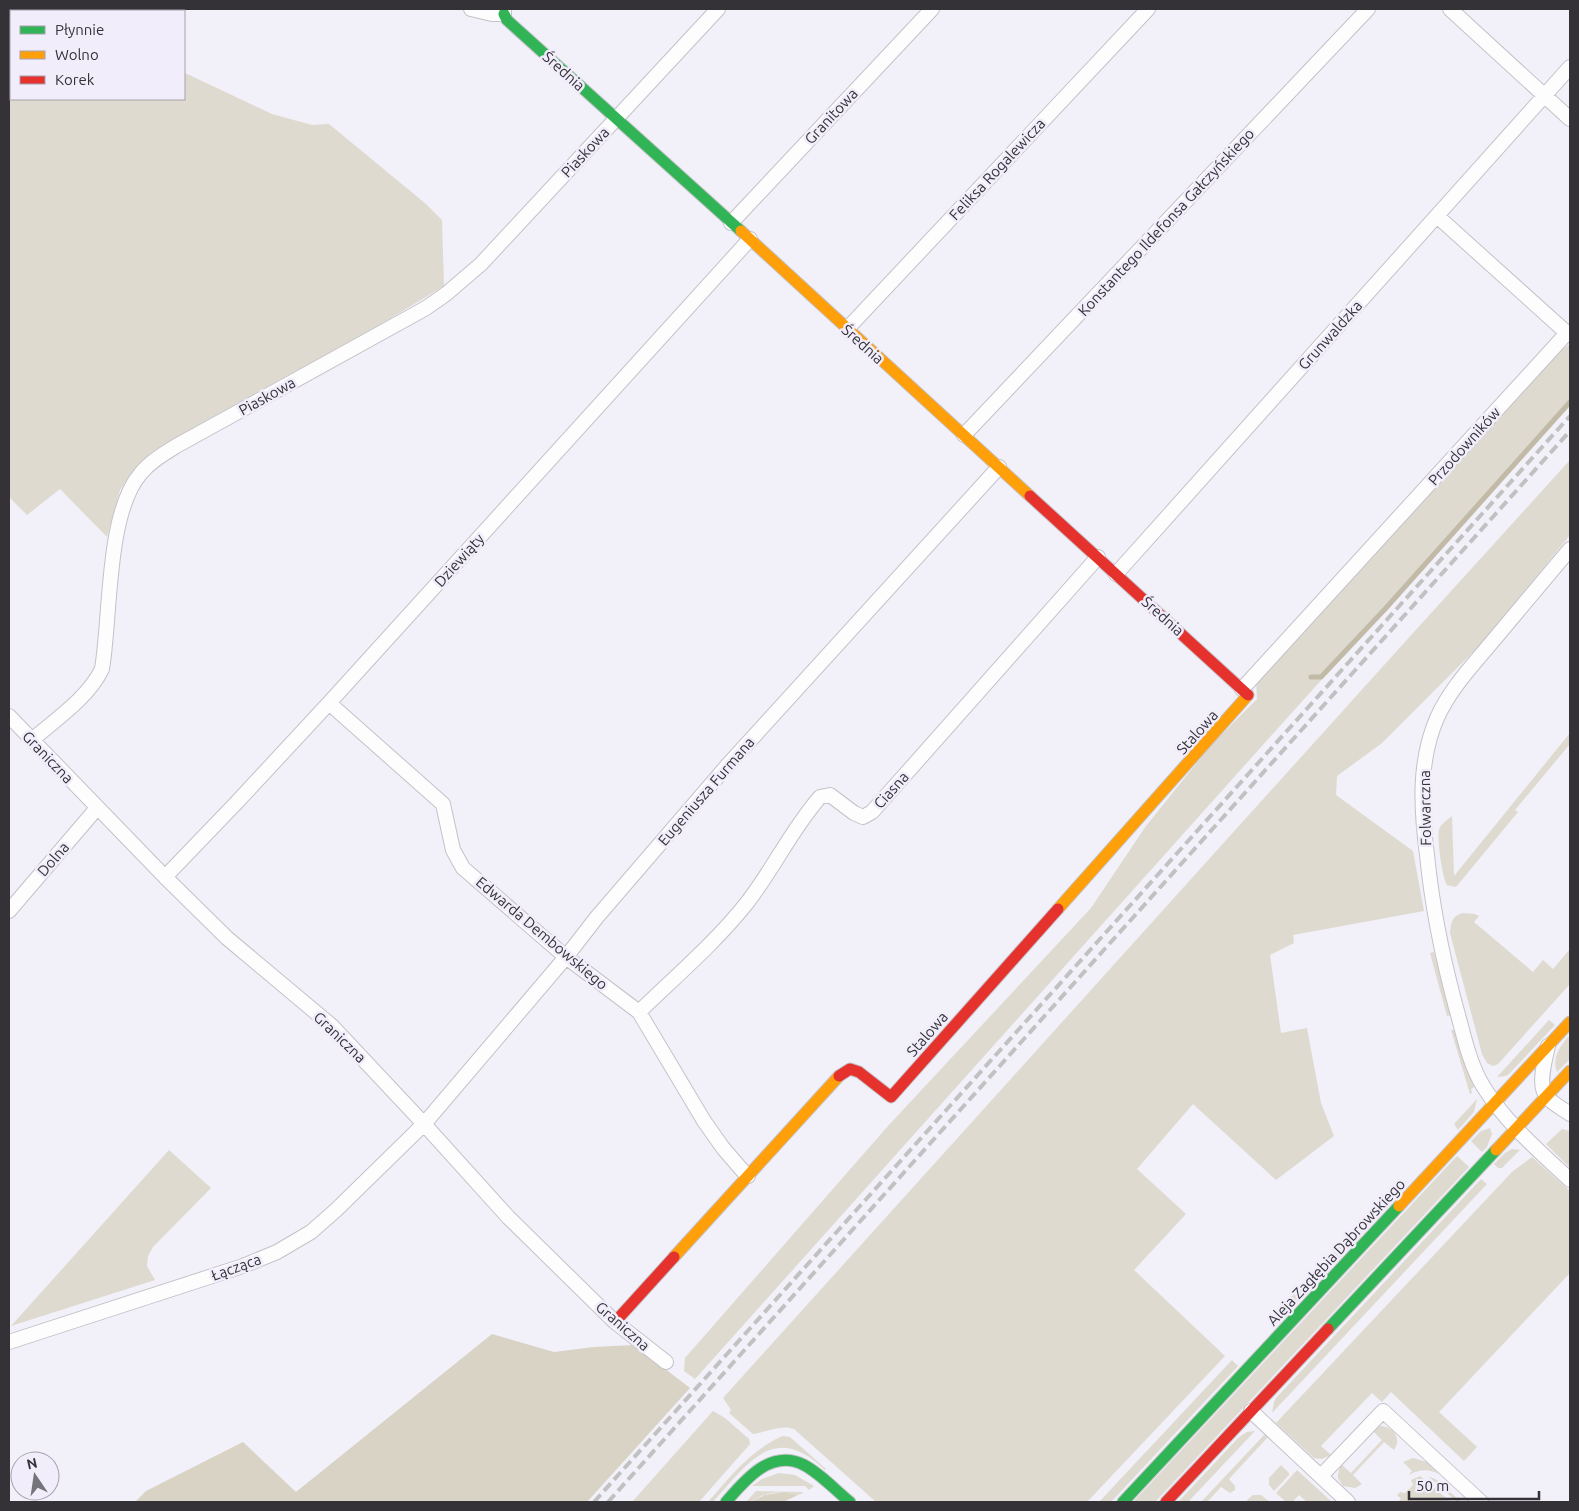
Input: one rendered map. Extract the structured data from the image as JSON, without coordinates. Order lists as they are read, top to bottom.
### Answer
{
  "streets": {
    "street": [
      "Średnia",
      "Granitowa",
      "Piaskowa",
      "Feliksa Rogalewicza",
      "Konstantego Ildefonsa Gałczyńskiego",
      "Grunwaldzka",
      "Przodowników",
      "Dziewiąty",
      "Stalowa",
      "Graniczna",
      "Ciasna",
      "Eugeniusza Furmana",
      "Folwarczna",
      "Dolna",
      "Edwarda Dembowskiego",
      "Aleja Zagłębia Dąbrowskiego",
      "Łącząca"
    ]
  },
  "crossings": [
    ["Średnia", "Granitowa"],
    ["Średnia", "Piaskowa"],
    ["Średnia", "Feliksa Rogalewicza"],
    ["Średnia", "Konstantego Ildefonsa Gałczyńskiego"],
    ["Średnia", "Grunwaldzka"],
    ["Średnia", "Przodowników"],
    ["Średnia", "Dziewiąty"],
    ["Średnia", "Stalowa"],
    ["Średnia", "Ciasna"],
    ["Średnia", "Eugeniusza Furmana"],
    ["Piaskowa", "Graniczna"],
    ["Grunwaldzka", "Przodowników"],
    ["Przodowników", "Stalowa"],
    ["Dziewiąty", "Graniczna"],
    ["Dziewiąty", "Edwarda Dembowskiego"],
    ["Stalowa", "Graniczna"],
    ["Stalowa", "Edwarda Dembowskiego"],
    ["Graniczna", "Eugeniusza Furmana"],
    ["Graniczna", "Dolna"],
    ["Graniczna", "Łącząca"],
    ["Ciasna", "Edwarda Dembowskiego"],
    ["Eugeniusza Furmana", "Edwarda Dembowskiego"],
    ["Eugeniusza Furmana", "Łącząca"],
    ["Folwarczna", "Aleja Zagłębia Dąbrowskiego"]
  ],
  "legend": ["Płynnie", "Wolno", "Korek"],
  "scale_bar": "50 m",
  "north": "top"
}
